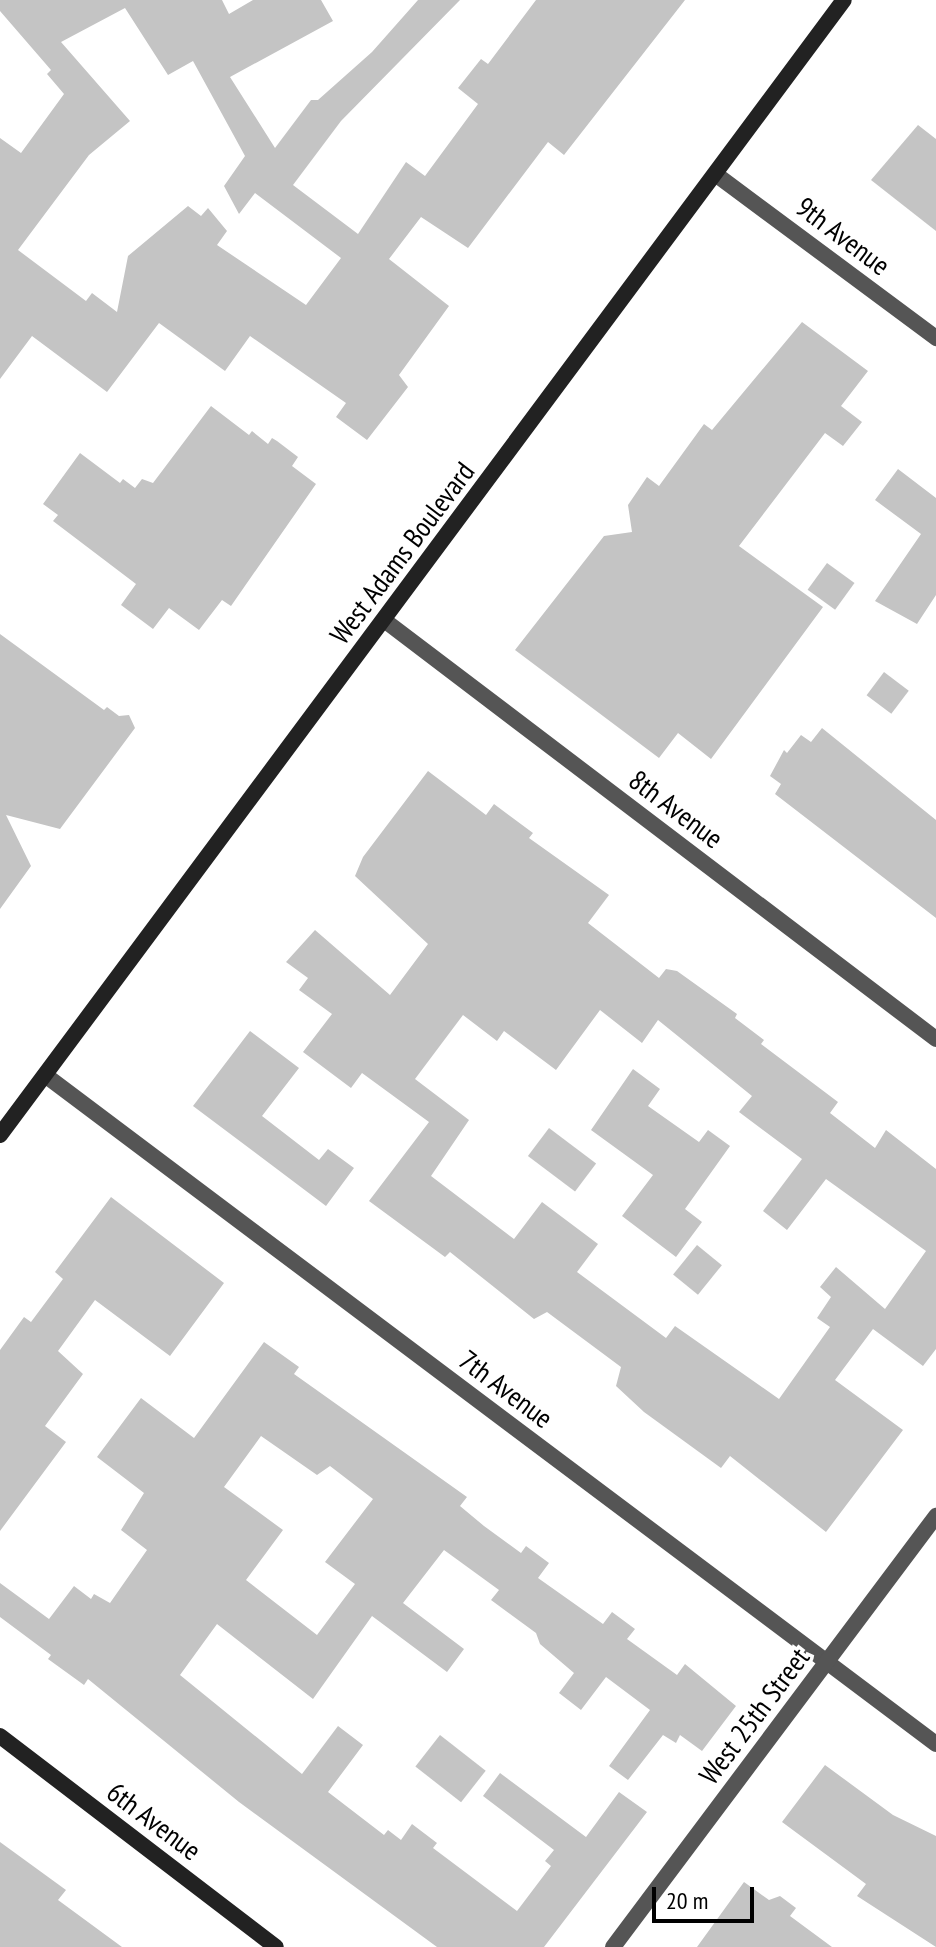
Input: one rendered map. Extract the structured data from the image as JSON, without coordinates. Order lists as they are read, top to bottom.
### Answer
{
  "streets": {
    "main road": ["West Adams Boulevard", "6th Avenue"],
    "street": [
      "9th Avenue",
      "8th Avenue",
      "7th Avenue",
      "West 25th Street"
    ]
  },
  "crossings": [
    ["9th Avenue", "West Adams Boulevard"],
    ["West Adams Boulevard", "8th Avenue"],
    ["West Adams Boulevard", "7th Avenue"],
    ["7th Avenue", "West 25th Street"]
  ],
  "scale_bar": "20 m"
}
